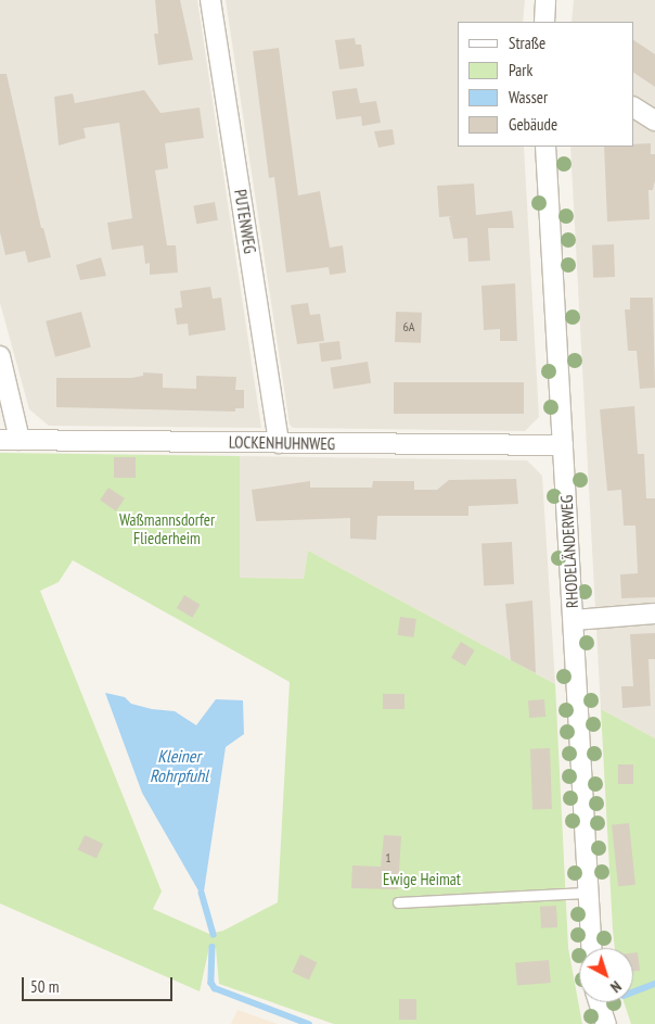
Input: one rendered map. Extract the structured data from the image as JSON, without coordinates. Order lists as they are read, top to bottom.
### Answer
{
  "streets": {
    "street": ["PUTENWEG", "LOCKENHUHNWEG", "RHODELÄNDERWEG"]
  },
  "crossings": [
    ["PUTENWEG", "LOCKENHUHNWEG"],
    ["LOCKENHUHNWEG", "RHODELÄNDERWEG"]
  ],
  "water": ["Kleiner Rohrpfuhl"],
  "parks": ["Waßmannsdorfer Fliederheim", "Ewige Heimat"],
  "house_numbers": ["6A", "1"],
  "legend": [
    "Straße",
    "Park",
    "Wasser",
    "Gebäude"
  ],
  "scale_bar": "50 m",
  "north": "bottom right"
}
